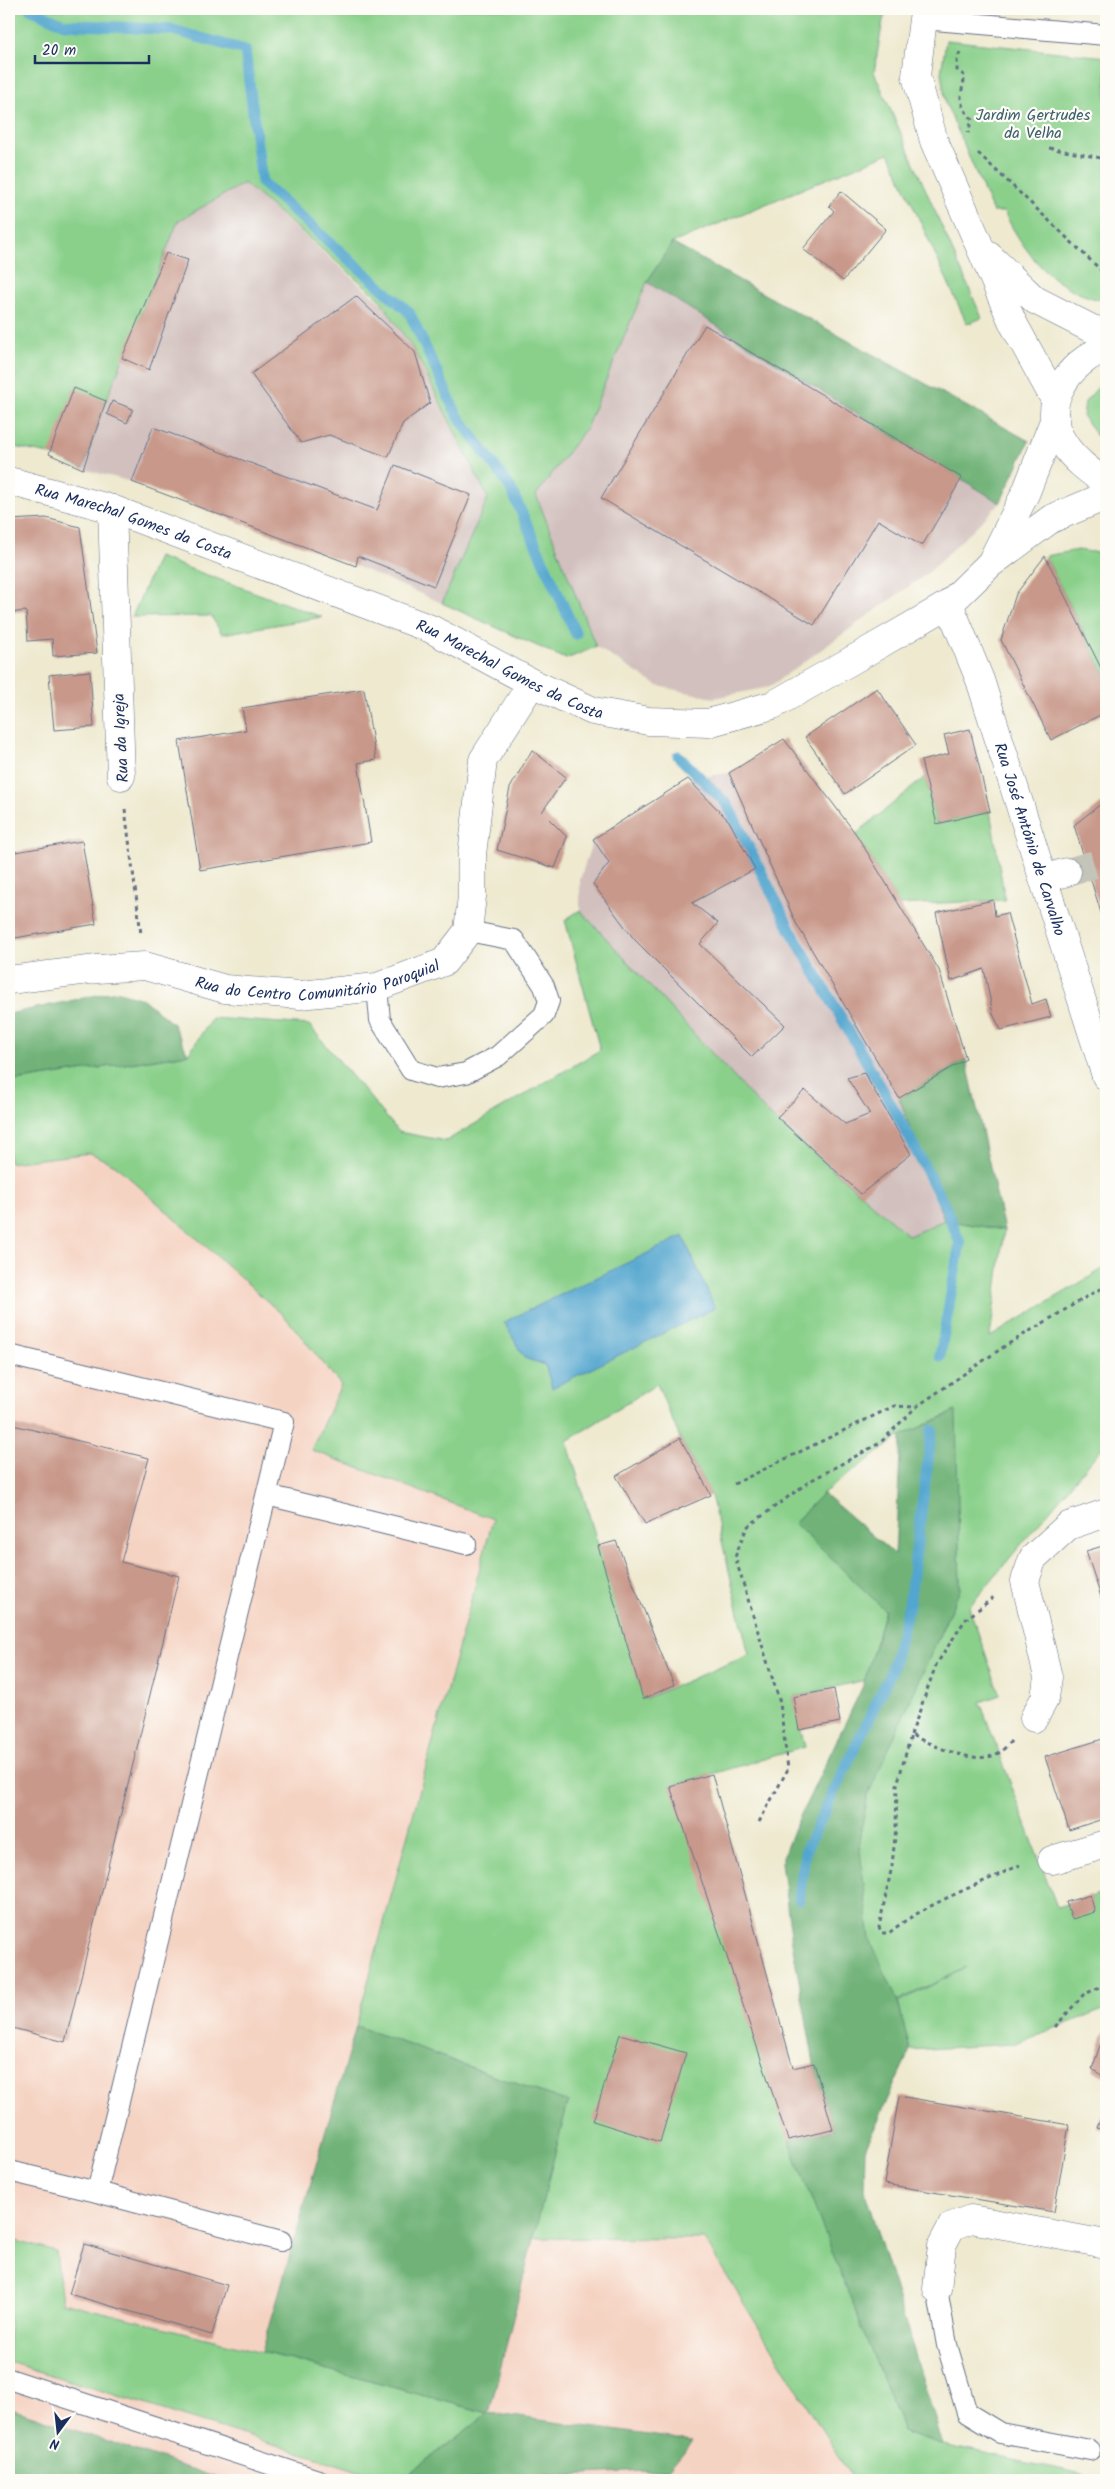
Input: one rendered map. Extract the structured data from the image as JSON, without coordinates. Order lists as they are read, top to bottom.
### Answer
{
  "streets": {
    "street": [
      "Rua Marechal Gomes da Costa",
      "Rua da Igreja",
      "Rua José António de Carvalho",
      "Rua do Centro Comunitário Paroquial"
    ]
  },
  "crossings": [
    ["Rua Marechal Gomes da Costa", "Rua da Igreja"],
    ["Rua Marechal Gomes da Costa", "Rua José António de Carvalho"],
    ["Rua da Igreja", "Rua do Centro Comunitário Paroquial"]
  ],
  "parks": ["Jardim Gertrudes da Velha"],
  "scale_bar": "20 m",
  "north": "bottom"
}
